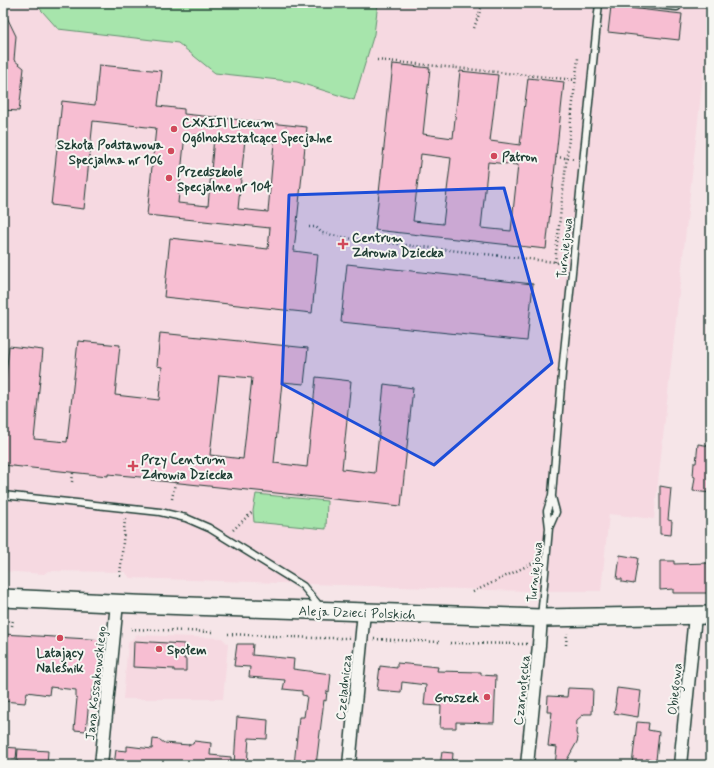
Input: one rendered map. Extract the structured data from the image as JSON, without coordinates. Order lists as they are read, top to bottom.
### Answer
{
  "streets": {
    "street": [
      "Aleja Dzieci Polskich",
      "Jana Kossakowskiego",
      "Czeladnicza",
      "Obiegowa",
      "Czarnołęcka"
    ],
    "lane": ["Turniejowa"]
  },
  "crossings": [
    ["Turniejowa", "Aleja Dzieci Polskich"],
    ["Turniejowa", "Czarnołęcka"],
    ["Aleja Dzieci Polskich", "Jana Kossakowskiego"],
    ["Aleja Dzieci Polskich", "Czeladnicza"],
    ["Aleja Dzieci Polskich", "Obiegowa"],
    ["Aleja Dzieci Polskich", "Czarnołęcka"]
  ],
  "places": {
    "other": [
      "CXXIII Liceum Ogólnokształcące Specjalne",
      "Szkoła Podstawowa Specjalna nr 106",
      "Patron",
      "Przedszkole Specjalne nr 104",
      "Latający Naleśnik",
      "Społem",
      "Groszek"
    ],
    "health": ["Centrum Zdrowia Dziecka", "Przy Centrum Zdrowia Dziecka"]
  }
}
